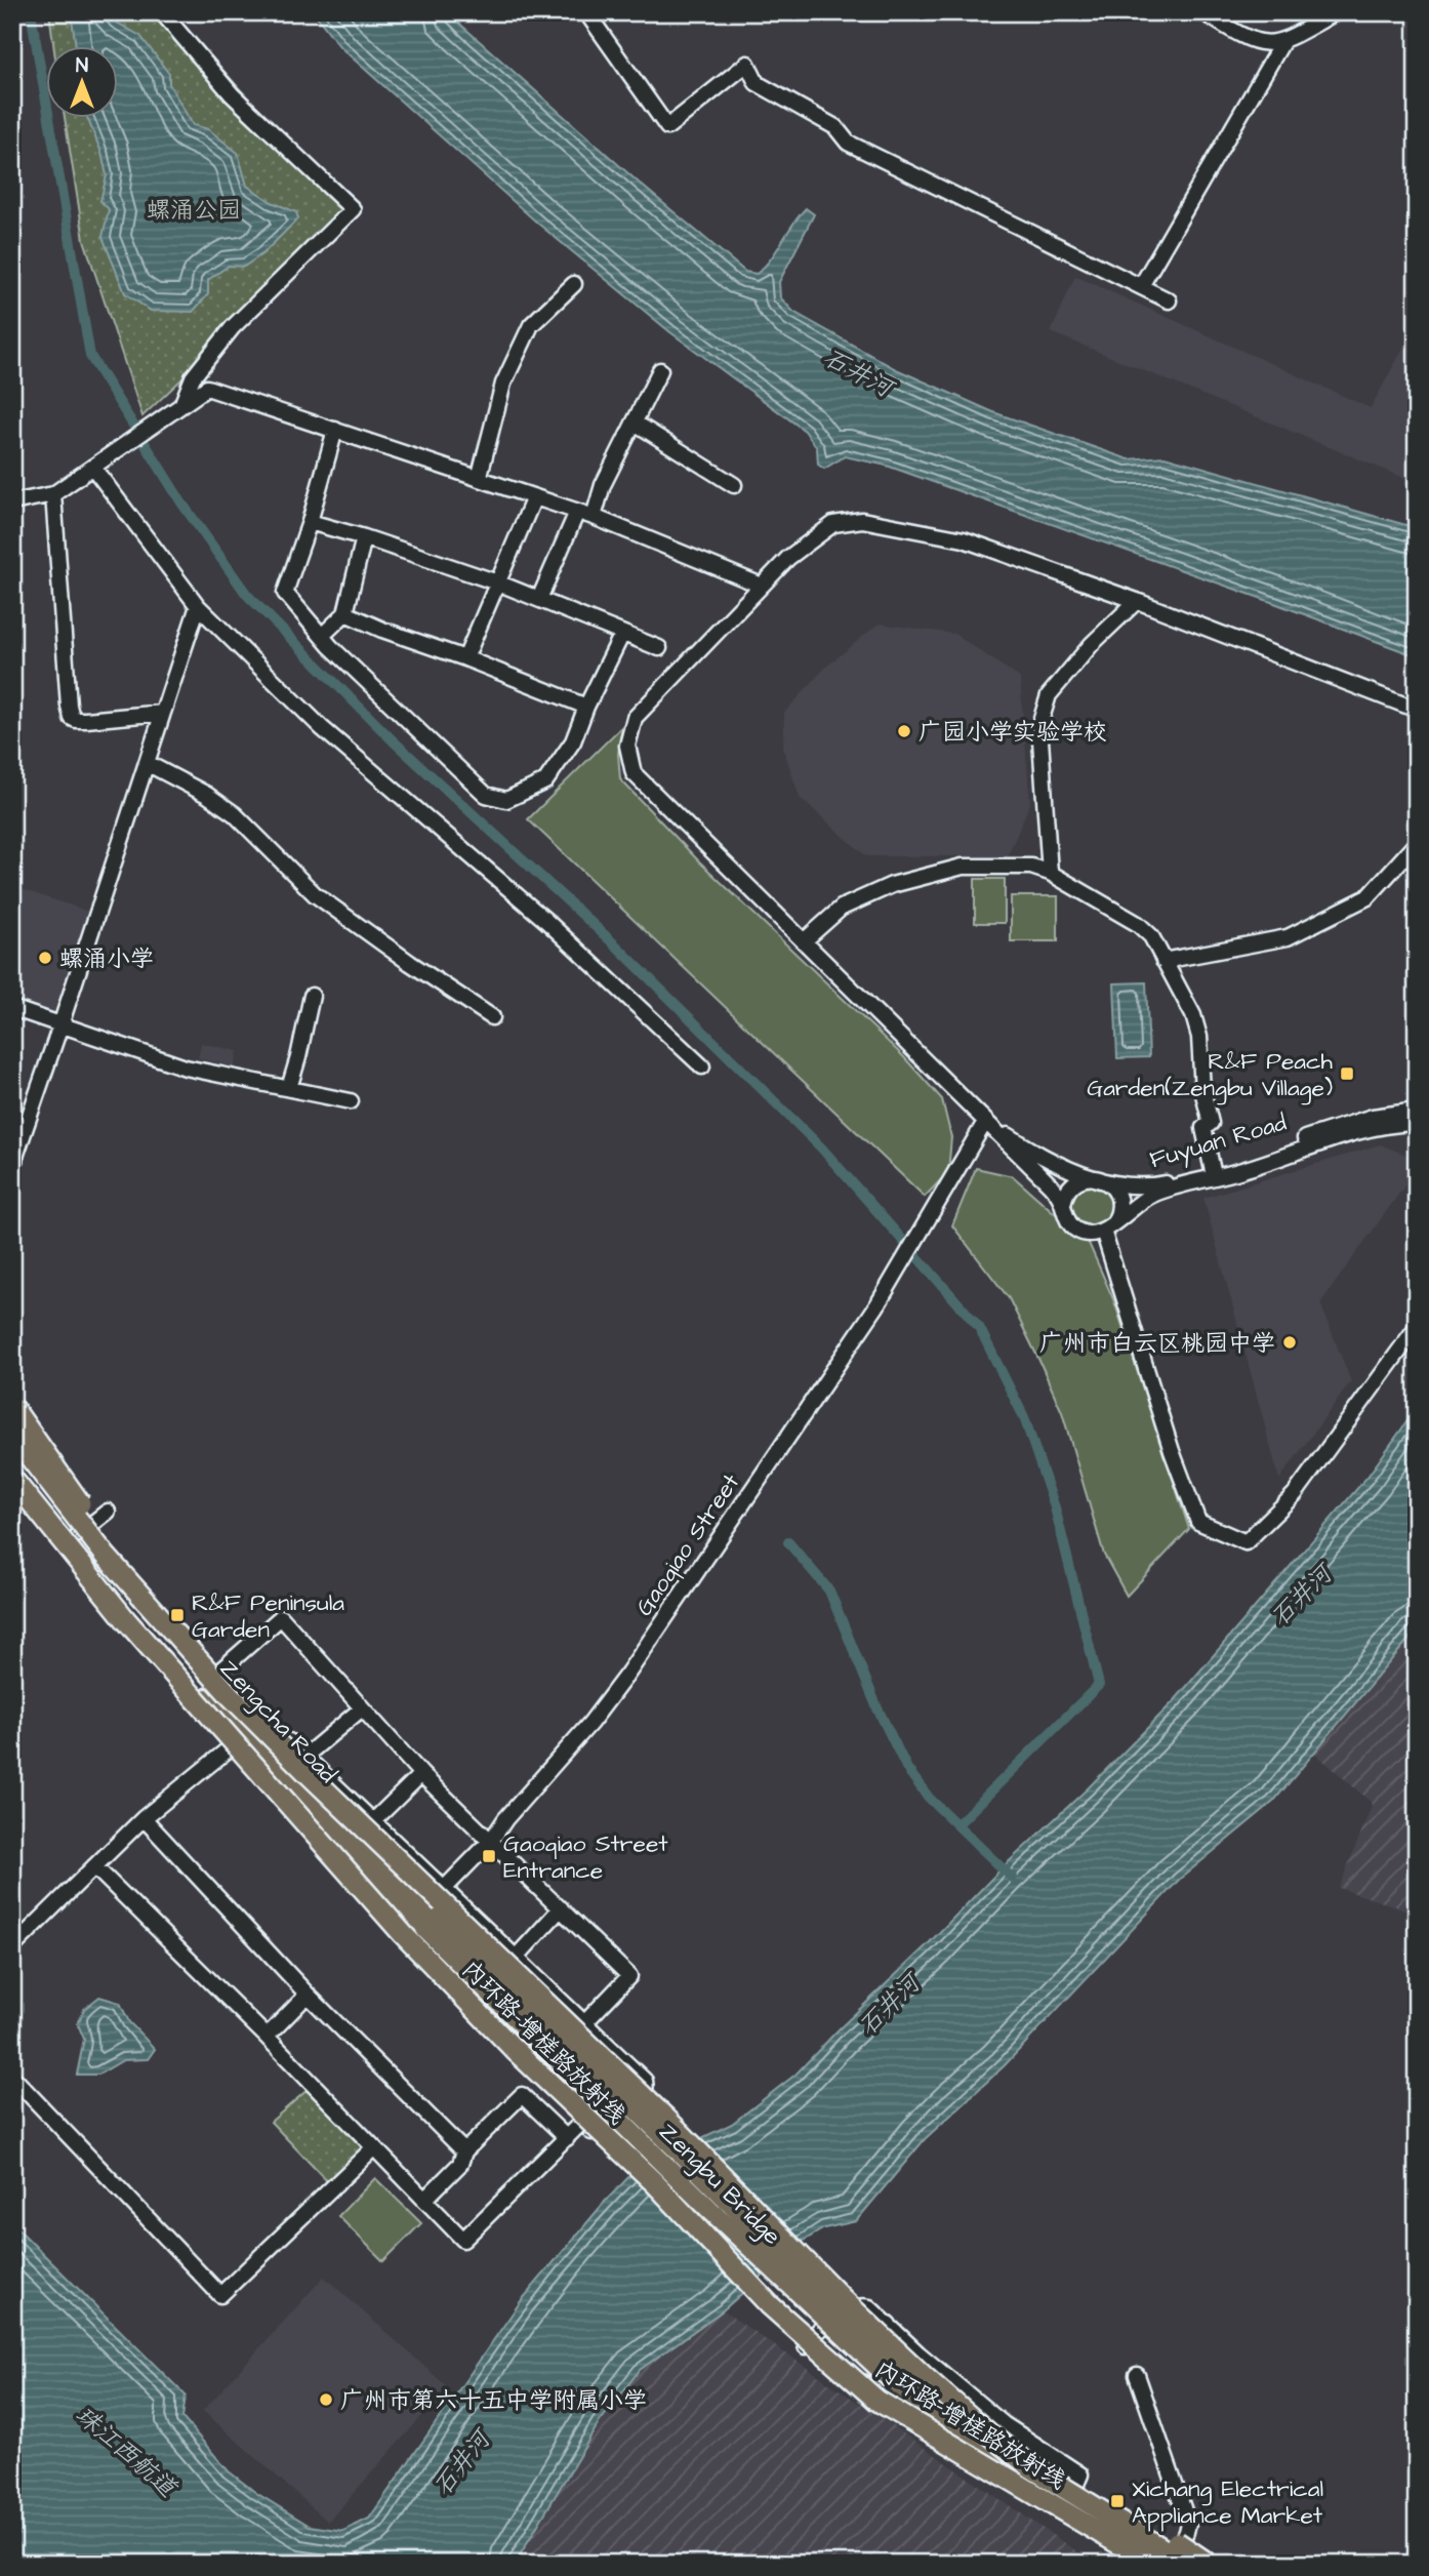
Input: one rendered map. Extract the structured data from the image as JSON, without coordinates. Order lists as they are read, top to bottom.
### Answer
{
  "streets": {
    "highway": ["内环路-增槎路放射线"],
    "main road": ["Zengcha Road", "Zengbu Bridge"],
    "street": ["Fuyuan Road", "Gaoqiao Street"]
  },
  "crossings": [
    ["Fuyuan Road", "Gaoqiao Street"],
    ["Zengcha Road", "Zengbu Bridge"]
  ],
  "water": ["石井河", "珠江西航道"],
  "parks": ["螺涌公园"],
  "places": {
    "other": [
      "广园小学实验学校",
      "螺涌小学",
      "广州市白云区桃园中学",
      "广州市第六十五中学附属小学"
    ],
    "transit": [
      "R&F Peach Garden(Zengbu Village)",
      "R&F Peninsula Garden",
      "Gaoqiao Street Entrance",
      "Xichang Electrical Appliance Market"
    ]
  },
  "north": "top"
}
